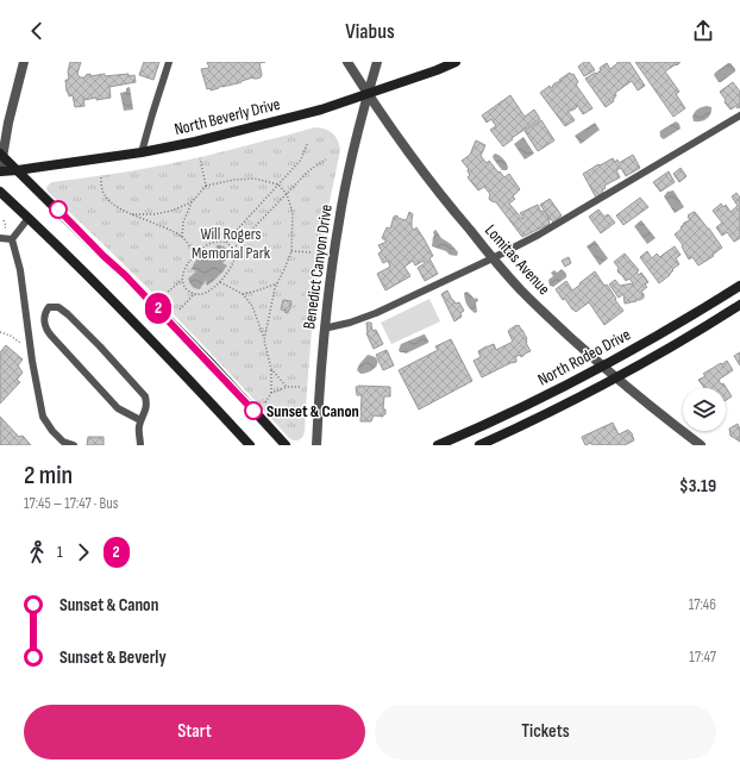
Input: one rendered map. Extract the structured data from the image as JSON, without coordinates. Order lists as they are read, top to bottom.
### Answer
{
  "streets": {
    "street": [
      "North Beverly Drive",
      "Lomitas Avenue",
      "Benedict Canyon Drive",
      "North Rodeo Drive"
    ]
  },
  "crossings": [
    ["North Beverly Drive", "Lomitas Avenue"],
    ["North Beverly Drive", "Benedict Canyon Drive"],
    ["Lomitas Avenue", "Benedict Canyon Drive"],
    ["Lomitas Avenue", "North Rodeo Drive"]
  ],
  "parks": ["Will Rogers Memorial Park"],
  "places": ["Sunset & Canon"],
  "lines": ["bus line 2"],
  "page": {
    "header": "Viabus",
    "on_map": "2",
    "heading": ["2 min", "17:45 – 17:47 · Bus", "$3.19"],
    "legs": ["1", "2"],
    "list": [
      {
        "name": "Sunset & Canon",
        "value": "17:46"
      },
      {
        "name": "Sunset & Beverly",
        "value": "17:47"
      }
    ],
    "buttons": ["Start", "Tickets"]
  }
}
